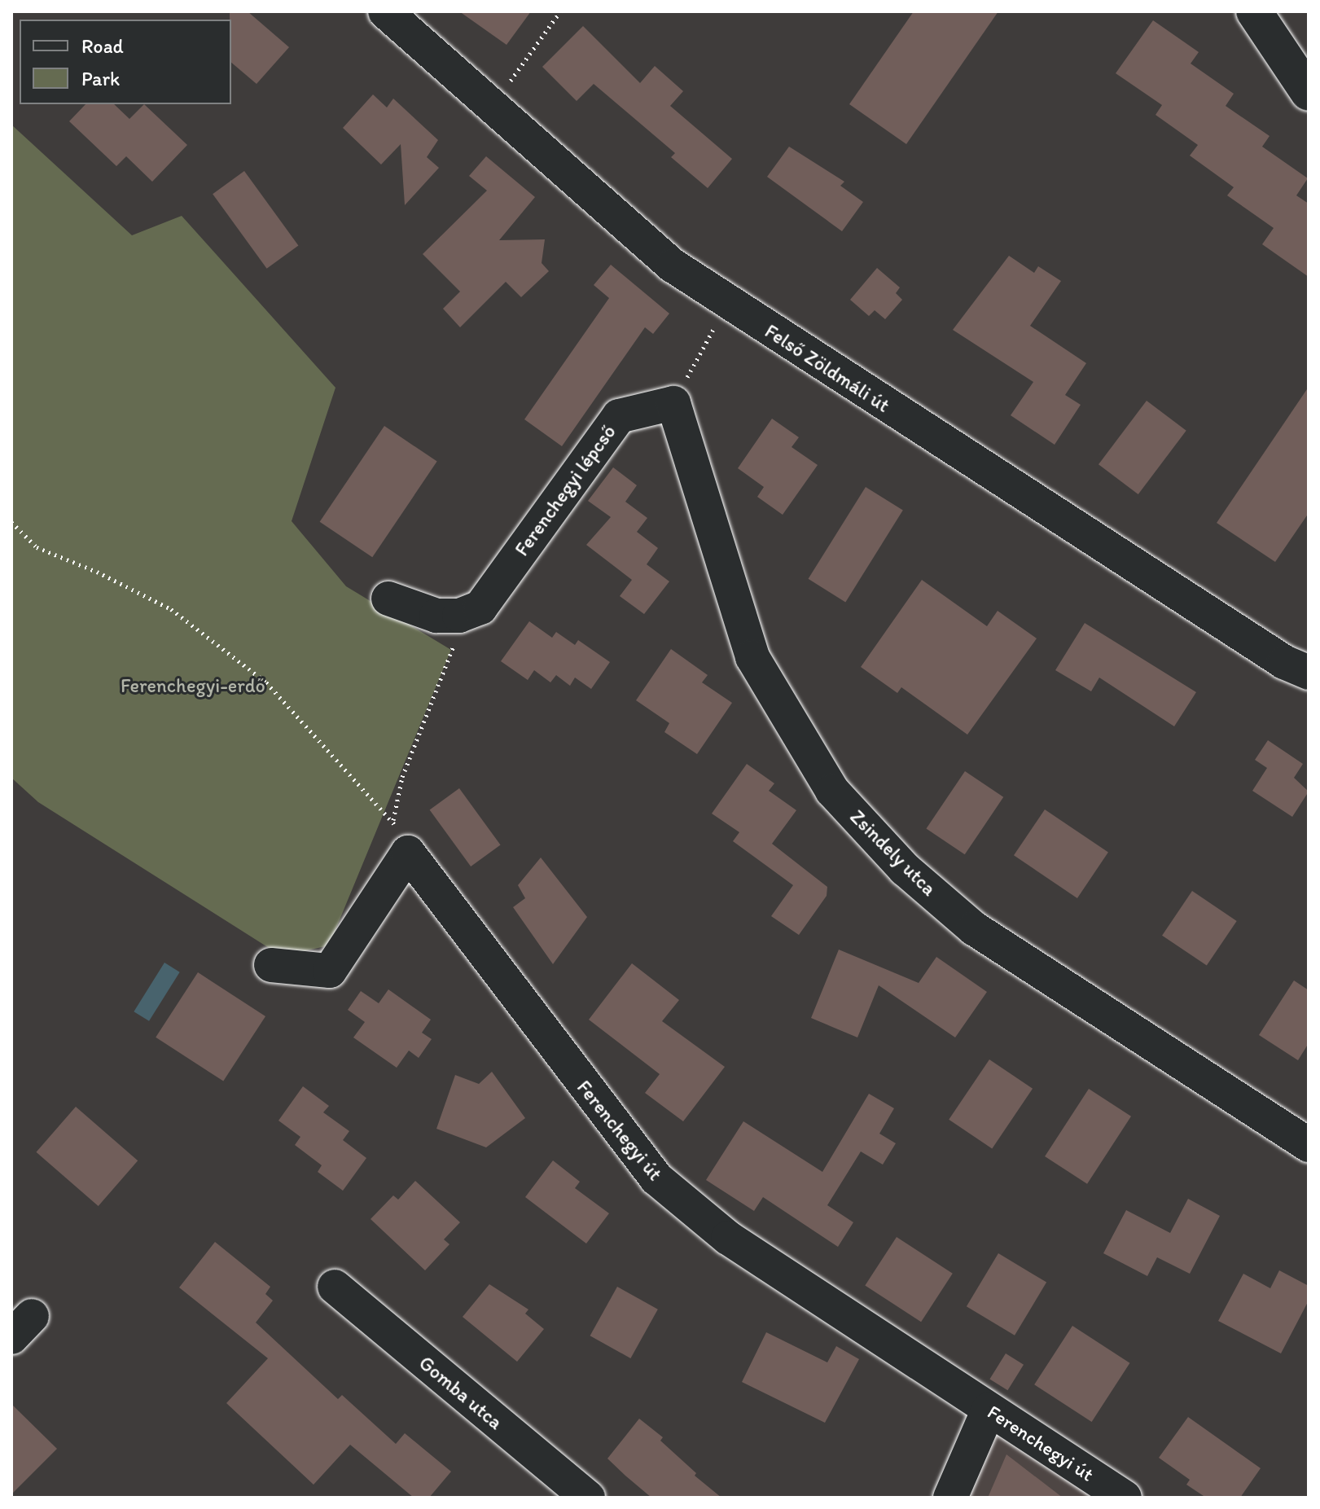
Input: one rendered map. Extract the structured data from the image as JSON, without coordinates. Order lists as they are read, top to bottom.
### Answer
{
  "streets": {
    "street": [
      "Felső Zöldmáli út",
      "Ferenchegyi lépcső",
      "Zsindely utca",
      "Ferenchegyi út",
      "Gomba utca"
    ]
  },
  "crossings": [
    ["Ferenchegyi lépcső", "Zsindely utca"]
  ],
  "parks": ["Ferenchegyi-erdő"],
  "legend": ["Road", "Park"]
}
